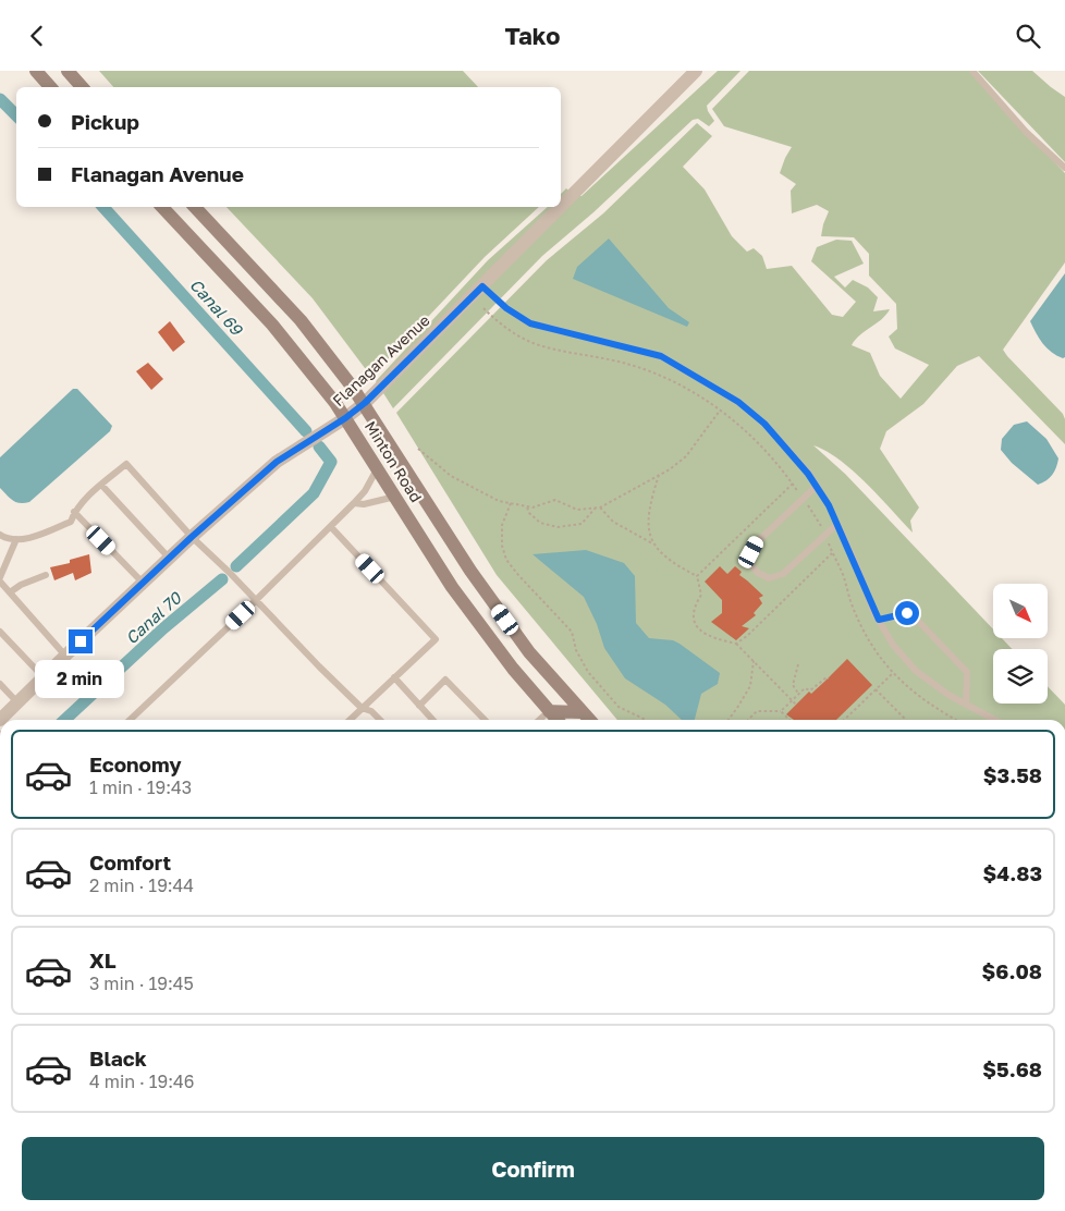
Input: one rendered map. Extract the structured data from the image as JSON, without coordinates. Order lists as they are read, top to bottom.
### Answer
{
  "streets": {
    "main road": ["Minton Road"],
    "street": ["Flanagan Avenue"]
  },
  "crossings": [
    ["Flanagan Avenue", "Minton Road"]
  ],
  "water": ["Canal 69", "Canal 70"],
  "north": "bottom right",
  "page": {
    "header": "Tako",
    "banner": ["Pickup", "Flanagan Avenue"],
    "bubble": "2 min",
    "list": [
      {
        "name": "Economy",
        "note": "1 min · 19:43",
        "value": "$3.58"
      },
      {
        "name": "Comfort",
        "note": "2 min · 19:44",
        "value": "$4.83"
      },
      {
        "name": "XL",
        "note": "3 min · 19:45",
        "value": "$6.08"
      },
      {
        "name": "Black",
        "note": "4 min · 19:46",
        "value": "$5.68"
      }
    ],
    "buttons": "Confirm"
  }
}
